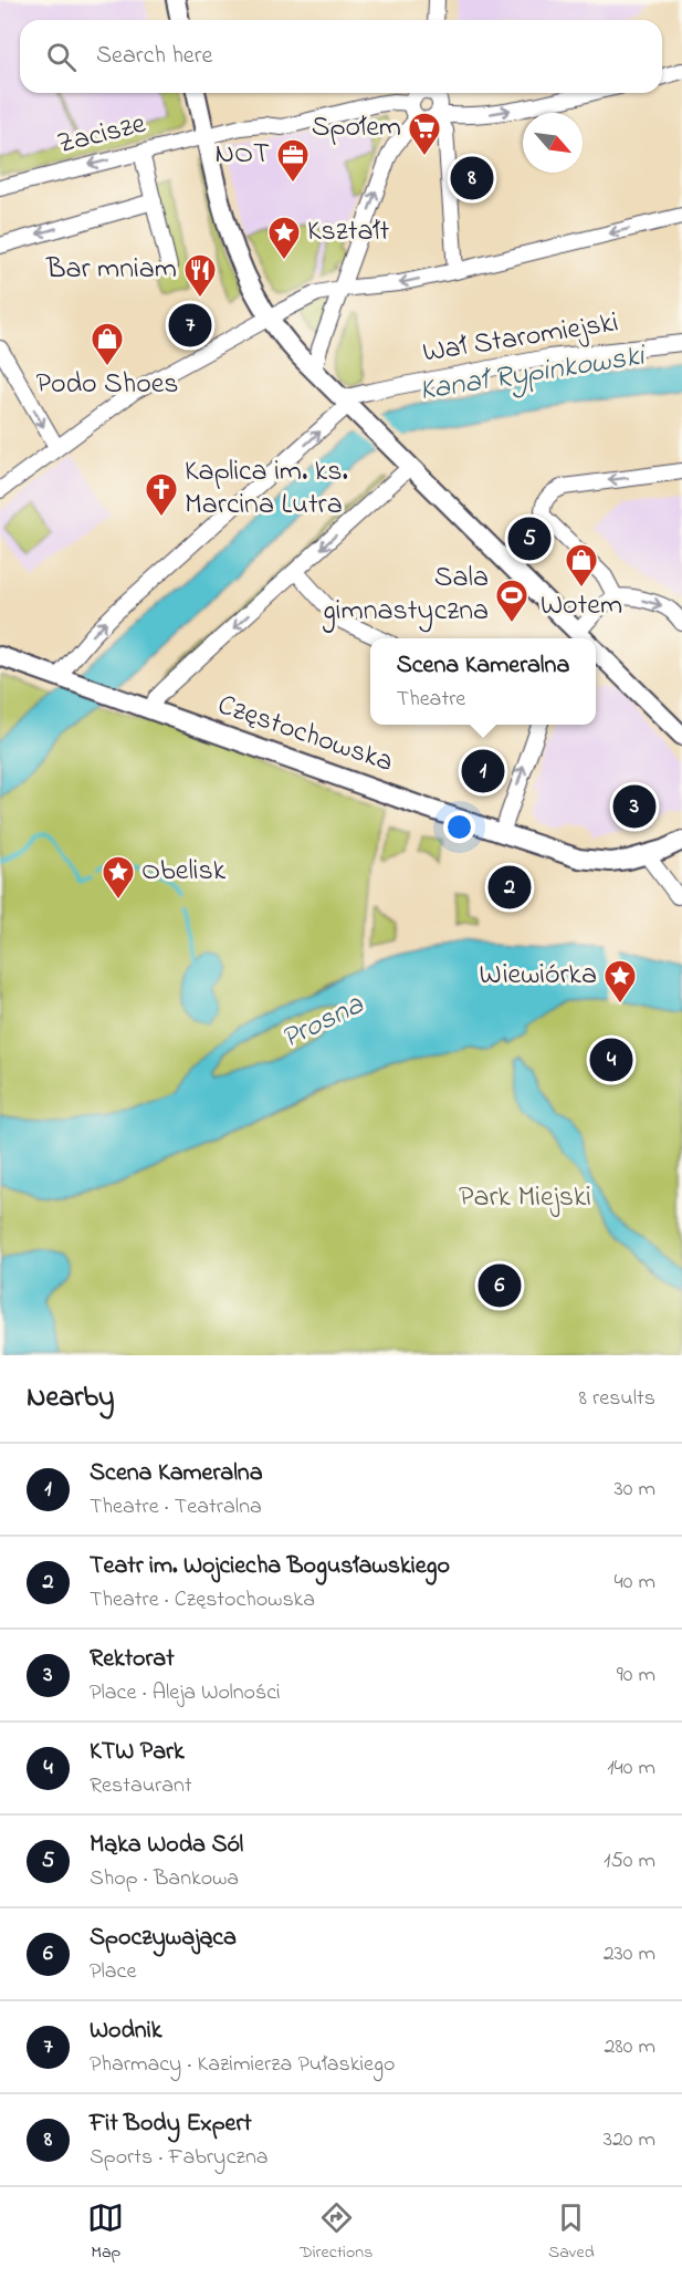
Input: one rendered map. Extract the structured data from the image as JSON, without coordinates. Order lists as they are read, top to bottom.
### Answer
{
  "streets": {
    "street": ["Zacisze", "Wał Staromiejski", "Częstochowska"]
  },
  "water": ["Kanał Rypinkowski", "Prosna"],
  "parks": ["Park Miejski"],
  "places": {
    "supermarket": ["Społem"],
    "office": ["NOT"],
    "place": ["Kształt", "Obelisk", "Wiewiórka"],
    "restaurant": ["Bar mniam"],
    "shop": ["Podo Shoes", "Wotem"],
    "church": ["Kaplica im. ks. Marcina Lutra"],
    "sports": ["Sala gimnastyczna"]
  },
  "north": "bottom right",
  "page": {
    "search": "Search here",
    "pins": [
      "8",
      "7",
      "5",
      "1",
      "3",
      "2",
      "4",
      "6"
    ],
    "popup": ["Scena Kameralna", "Theatre"],
    "heading": ["Nearby", "8 results"],
    "list": [
      {
        "mark": "1",
        "name": "Scena Kameralna",
        "note": "Theatre · Teatralna",
        "value": "30 m"
      },
      {
        "mark": "2",
        "name": "Teatr im. Wojciecha Bogusławskiego",
        "note": "Theatre · Częstochowska",
        "value": "40 m"
      },
      {
        "mark": "3",
        "name": "Rektorat",
        "note": "Place · Aleja Wolności",
        "value": "90 m"
      },
      {
        "mark": "4",
        "name": "KTW Park",
        "note": "Restaurant",
        "value": "140 m"
      },
      {
        "mark": "5",
        "name": "Mąka Woda Sól",
        "note": "Shop · Bankowa",
        "value": "150 m"
      },
      {
        "mark": "6",
        "name": "Spoczywająca",
        "note": "Place",
        "value": "230 m"
      },
      {
        "mark": "7",
        "name": "Wodnik",
        "note": "Pharmacy · Kazimierza Pułaskiego",
        "value": "280 m"
      },
      {
        "mark": "8",
        "name": "Fit Body Expert",
        "note": "Sports · Fabryczna",
        "value": "320 m"
      }
    ],
    "nav": ["Map", "Directions", "Saved"]
  }
}
